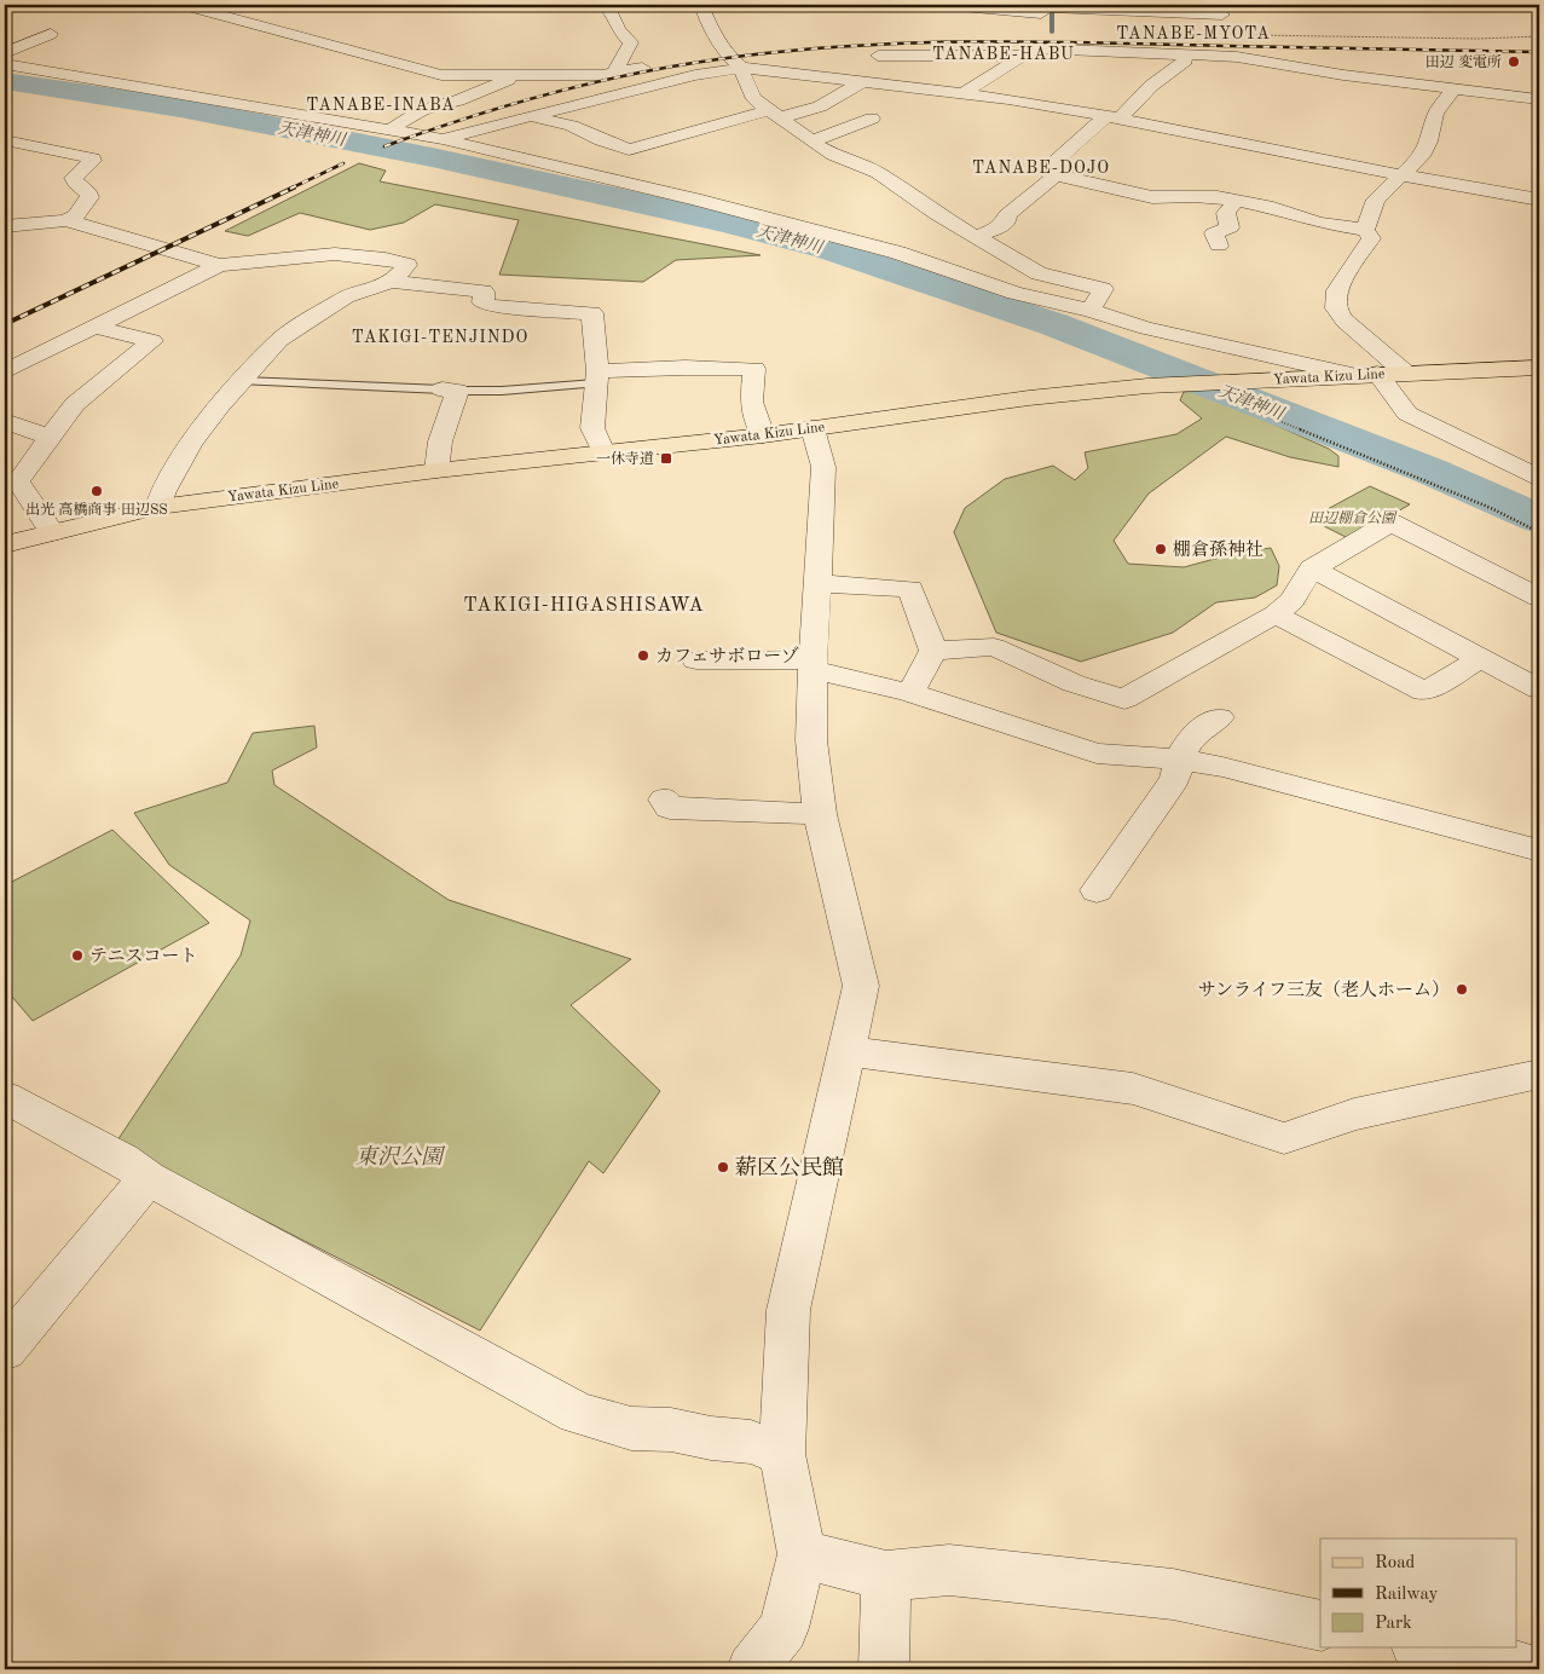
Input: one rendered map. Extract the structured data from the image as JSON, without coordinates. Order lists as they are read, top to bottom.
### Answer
{
  "streets": {
    "main road": ["Yawata Kizu Line"]
  },
  "districts": [
    "TANABE-MYOTA",
    "TANABE-HABU",
    "TANABE-INABA",
    "TANABE-DOJO",
    "TAKIGI-TENJINDO",
    "TAKIGI-HIGASHISAWA"
  ],
  "water": ["天津神川"],
  "parks": ["田辺棚倉公園", "東沢公園"],
  "places": {
    "other": [
      "田辺 変電所",
      "出光 高橋商事 田辺SS",
      "棚倉孫神社",
      "カフェサボローゾ",
      "テニスコート",
      "サンライフ三友（老人ホーム）",
      "薪区公民館"
    ],
    "transit": ["一休寺道"]
  },
  "legend": ["Road", "Railway", "Park"]
}
